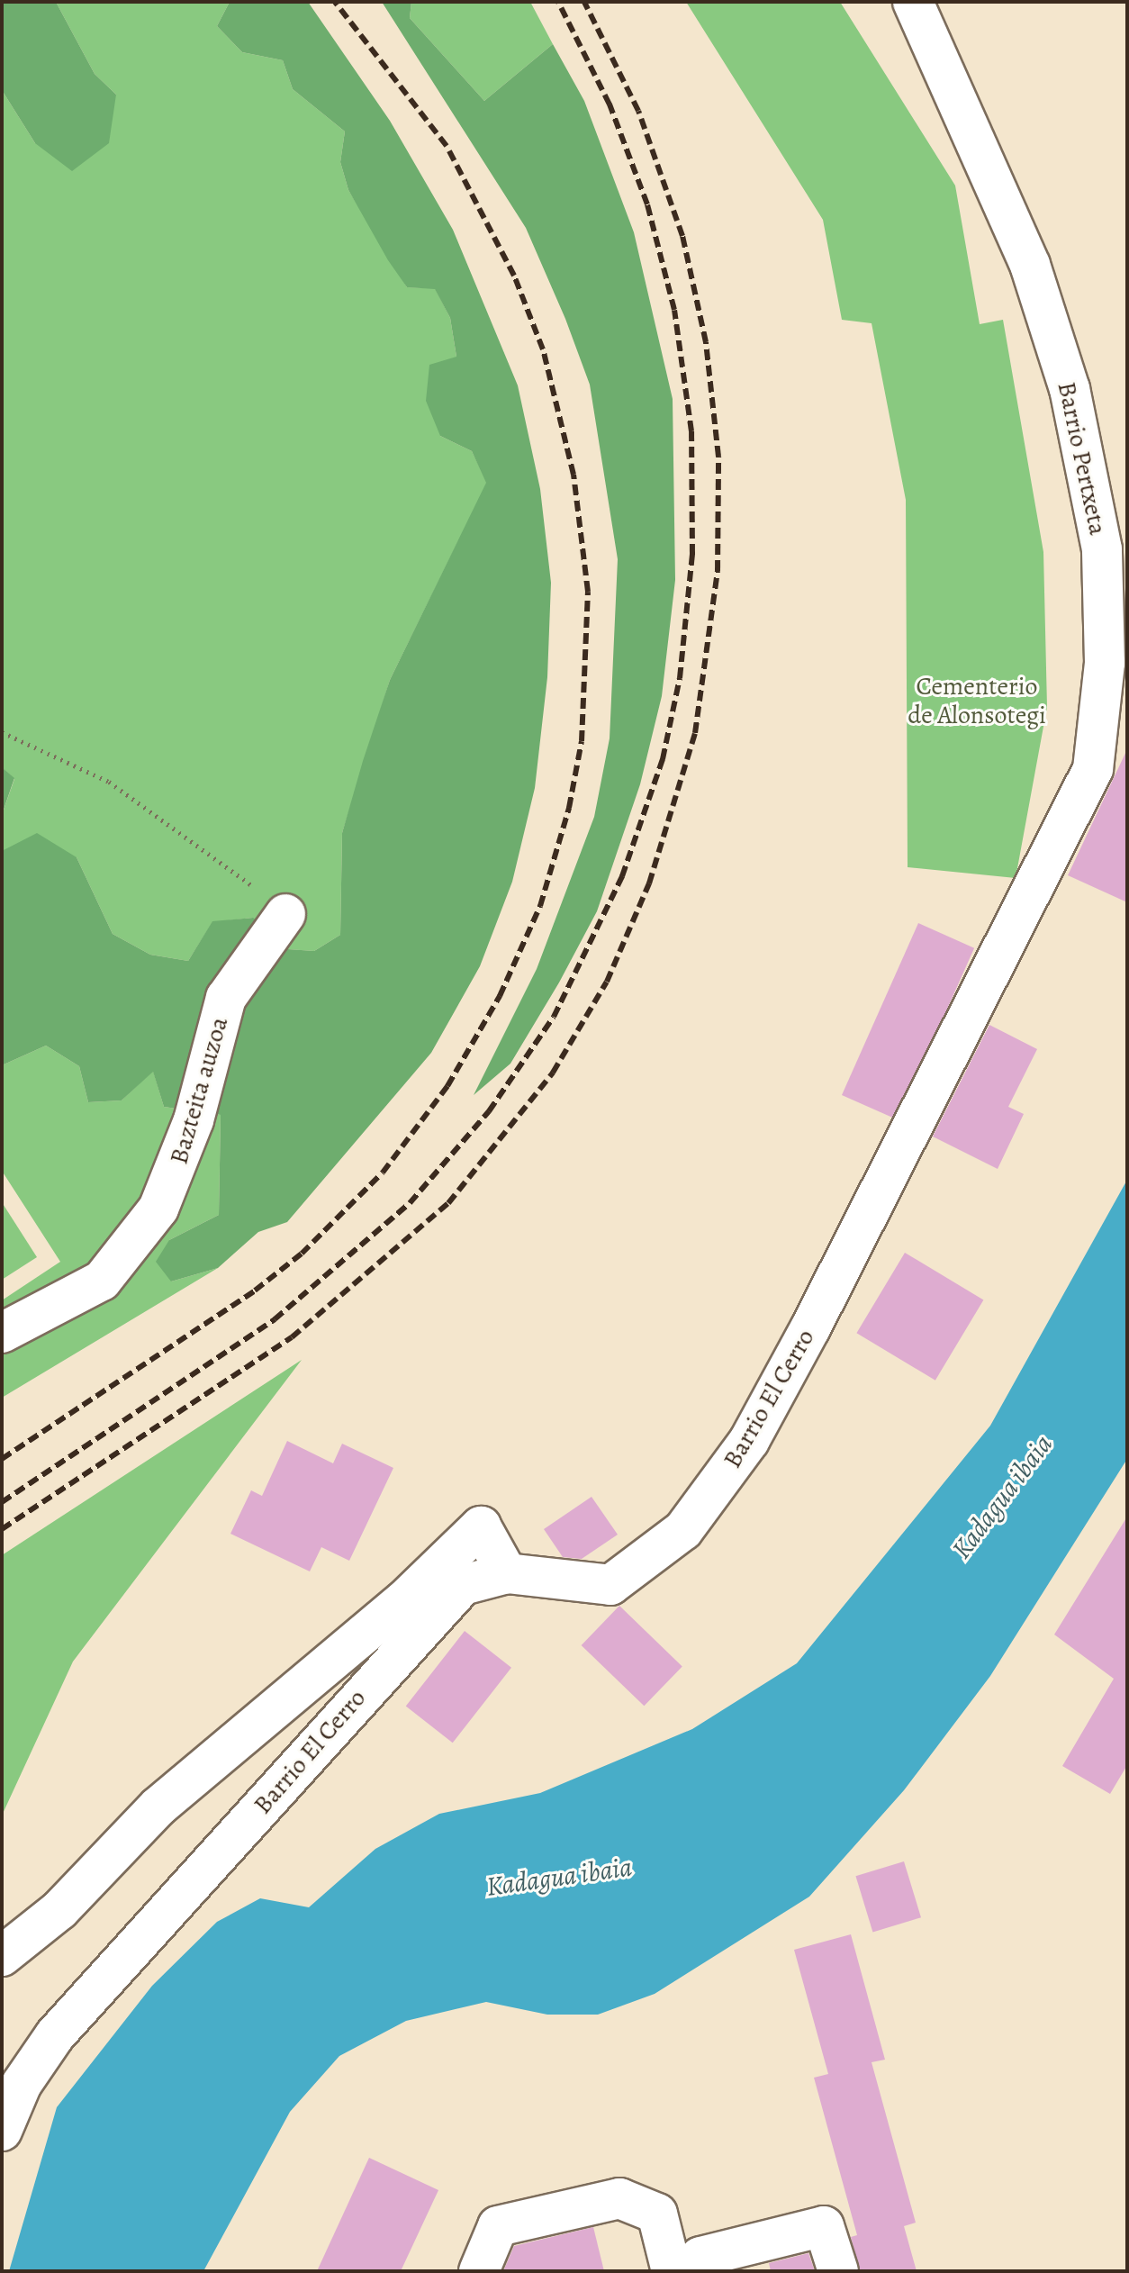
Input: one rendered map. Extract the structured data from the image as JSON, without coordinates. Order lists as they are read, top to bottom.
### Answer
{
  "streets": {
    "street": ["Barrio Pertxeta", "Bazteita auzoa", "Barrio El Cerro"]
  },
  "crossings": [
    ["Barrio Pertxeta", "Barrio El Cerro"]
  ],
  "water": ["Kadagua ibaia"],
  "parks": ["Cementerio de Alonsotegi"]
}
